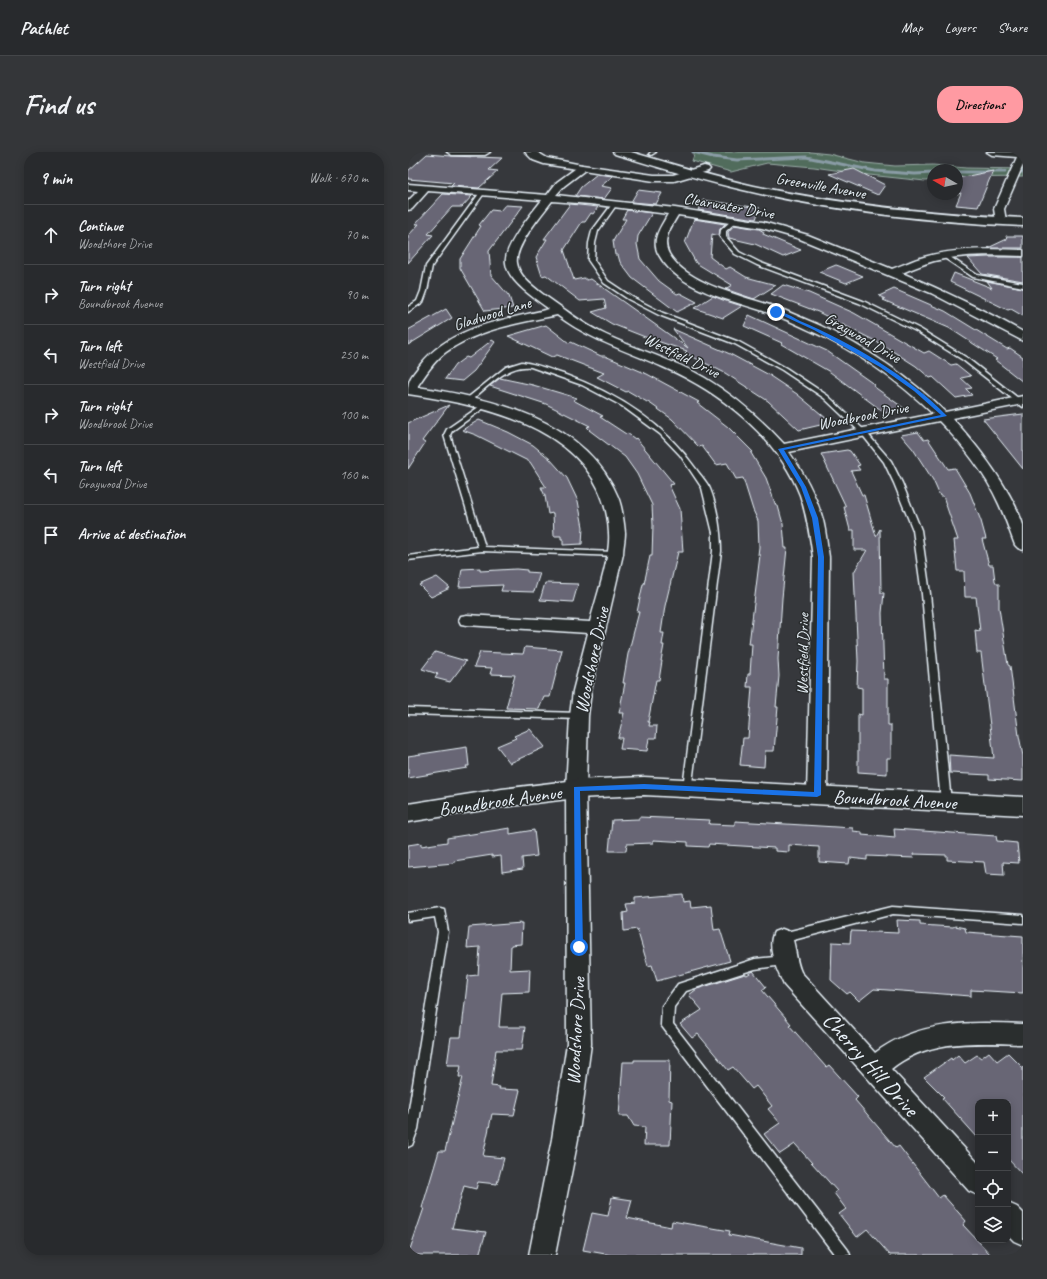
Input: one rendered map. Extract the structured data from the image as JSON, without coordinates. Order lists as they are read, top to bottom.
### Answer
{
  "streets": {
    "main road": ["Greenville Avenue", "Boundbrook Avenue"],
    "street": [
      "Clearwater Drive",
      "Gladwood Lane",
      "Graywood Drive",
      "Westfield Drive",
      "Woodbrook Drive",
      "Woodshore Drive",
      "Cherry Hill Drive"
    ]
  },
  "crossings": [
    ["Clearwater Drive", "Graywood Drive"],
    ["Clearwater Drive", "Westfield Drive"],
    ["Gladwood Lane", "Westfield Drive"],
    ["Gladwood Lane", "Woodshore Drive"],
    ["Graywood Drive", "Woodbrook Drive"],
    ["Westfield Drive", "Woodbrook Drive"],
    ["Westfield Drive", "Boundbrook Avenue"],
    ["Woodshore Drive", "Boundbrook Avenue"]
  ],
  "north": "left",
  "page": {
    "header": "Pathlet",
    "nav": ["Map", "Layers", "Share"],
    "buttons": "Directions",
    "title": "Find us",
    "heading": ["9 min", "Walk · 670 m"],
    "list": [
      ["Continue", "Woodshore Drive", "70 m"],
      ["Turn right", "Boundbrook Avenue", "90 m"],
      ["Turn left", "Westfield Drive", "250 m"],
      ["Turn right", "Woodbrook Drive", "100 m"],
      ["Turn left", "Graywood Drive", "160 m"],
      "Arrive at destination"
    ],
    "map_buttons": ["+", "−"]
  }
}
